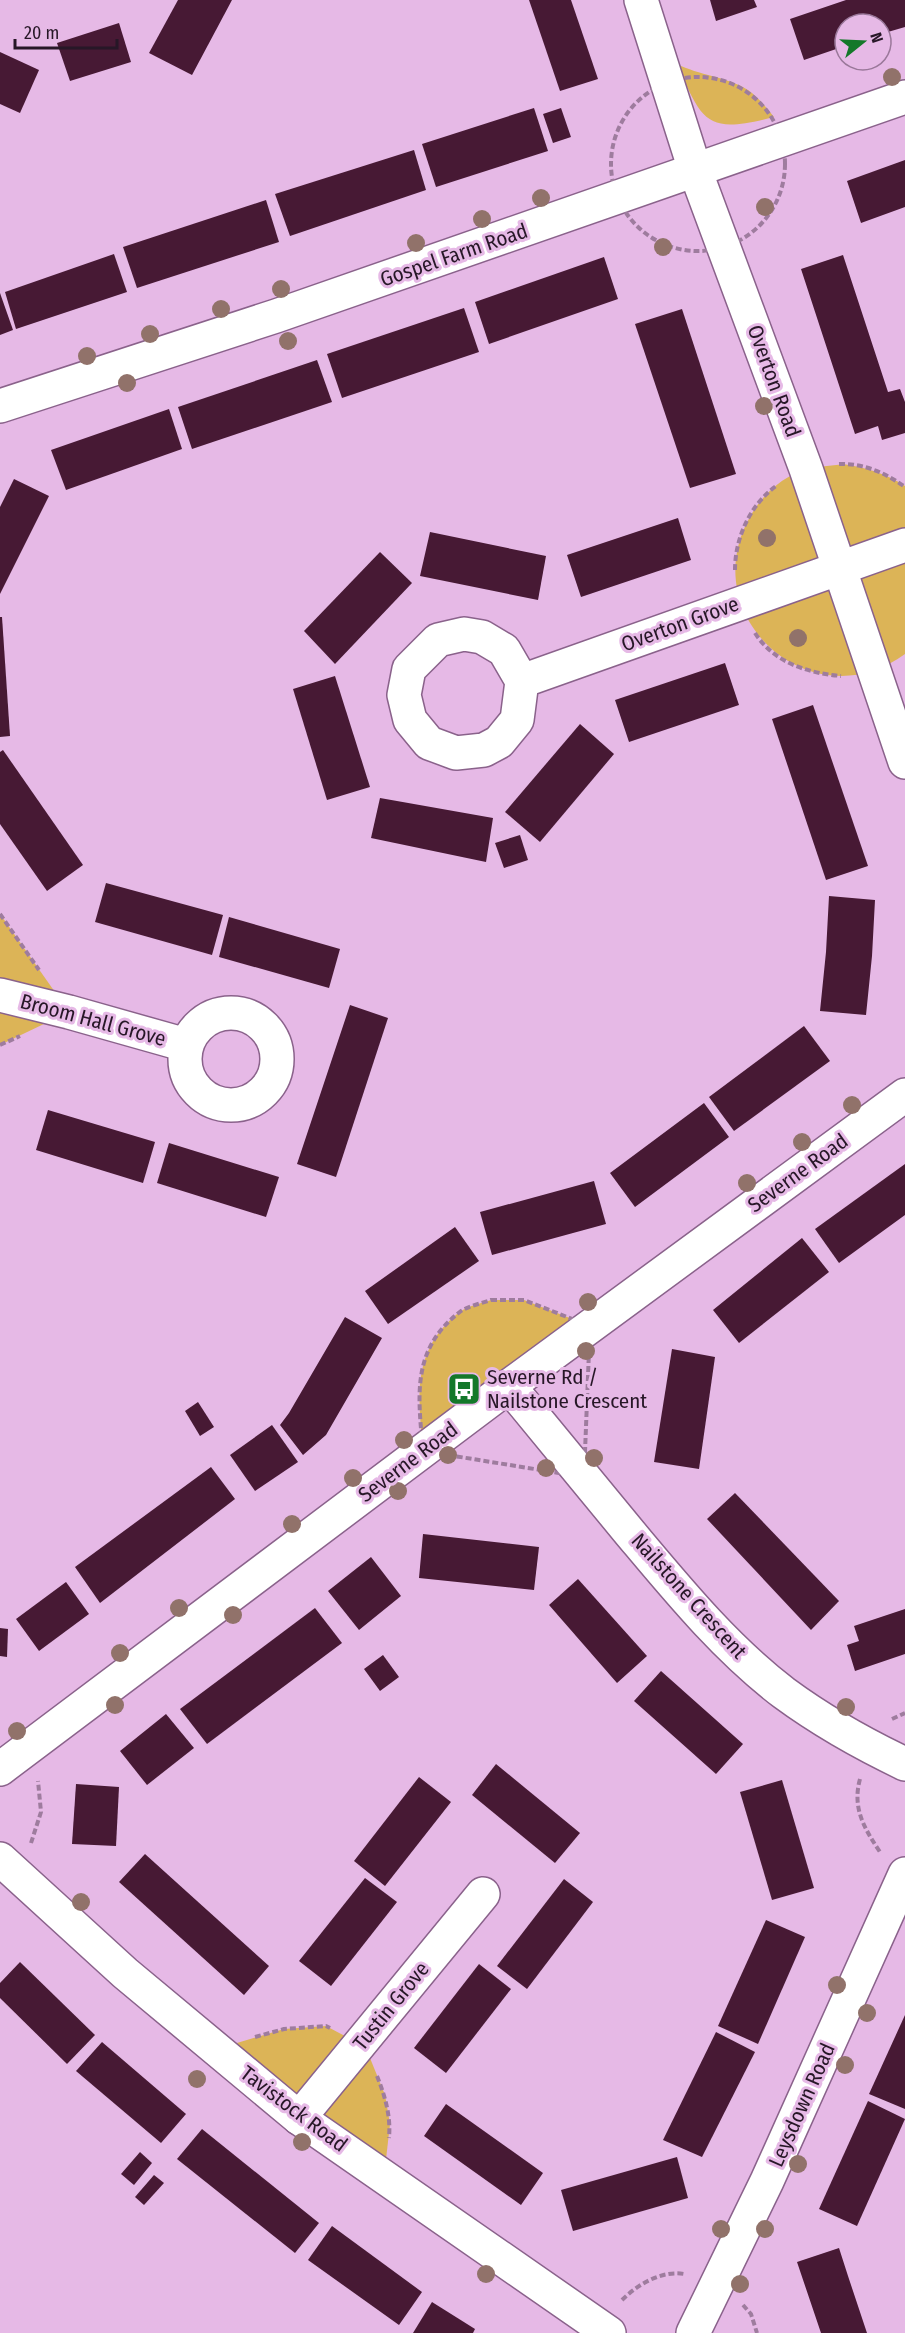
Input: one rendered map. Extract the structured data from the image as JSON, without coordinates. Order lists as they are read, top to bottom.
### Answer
{
  "streets": {
    "street": [
      "Gospel Farm Road",
      "Overton Road",
      "Overton Grove",
      "Broom Hall Grove",
      "Severne Road",
      "Nailstone Crescent",
      "Tustin Grove",
      "Leysdown Road",
      "Tavistock Road"
    ]
  },
  "crossings": [
    ["Gospel Farm Road", "Overton Road"],
    ["Overton Road", "Overton Grove"],
    ["Severne Road", "Nailstone Crescent"],
    ["Tustin Grove", "Tavistock Road"]
  ],
  "places": {
    "bus stop": ["Severne Rd / Nailstone Crescent"]
  },
  "scale_bar": "20 m",
  "north": "right"
}
